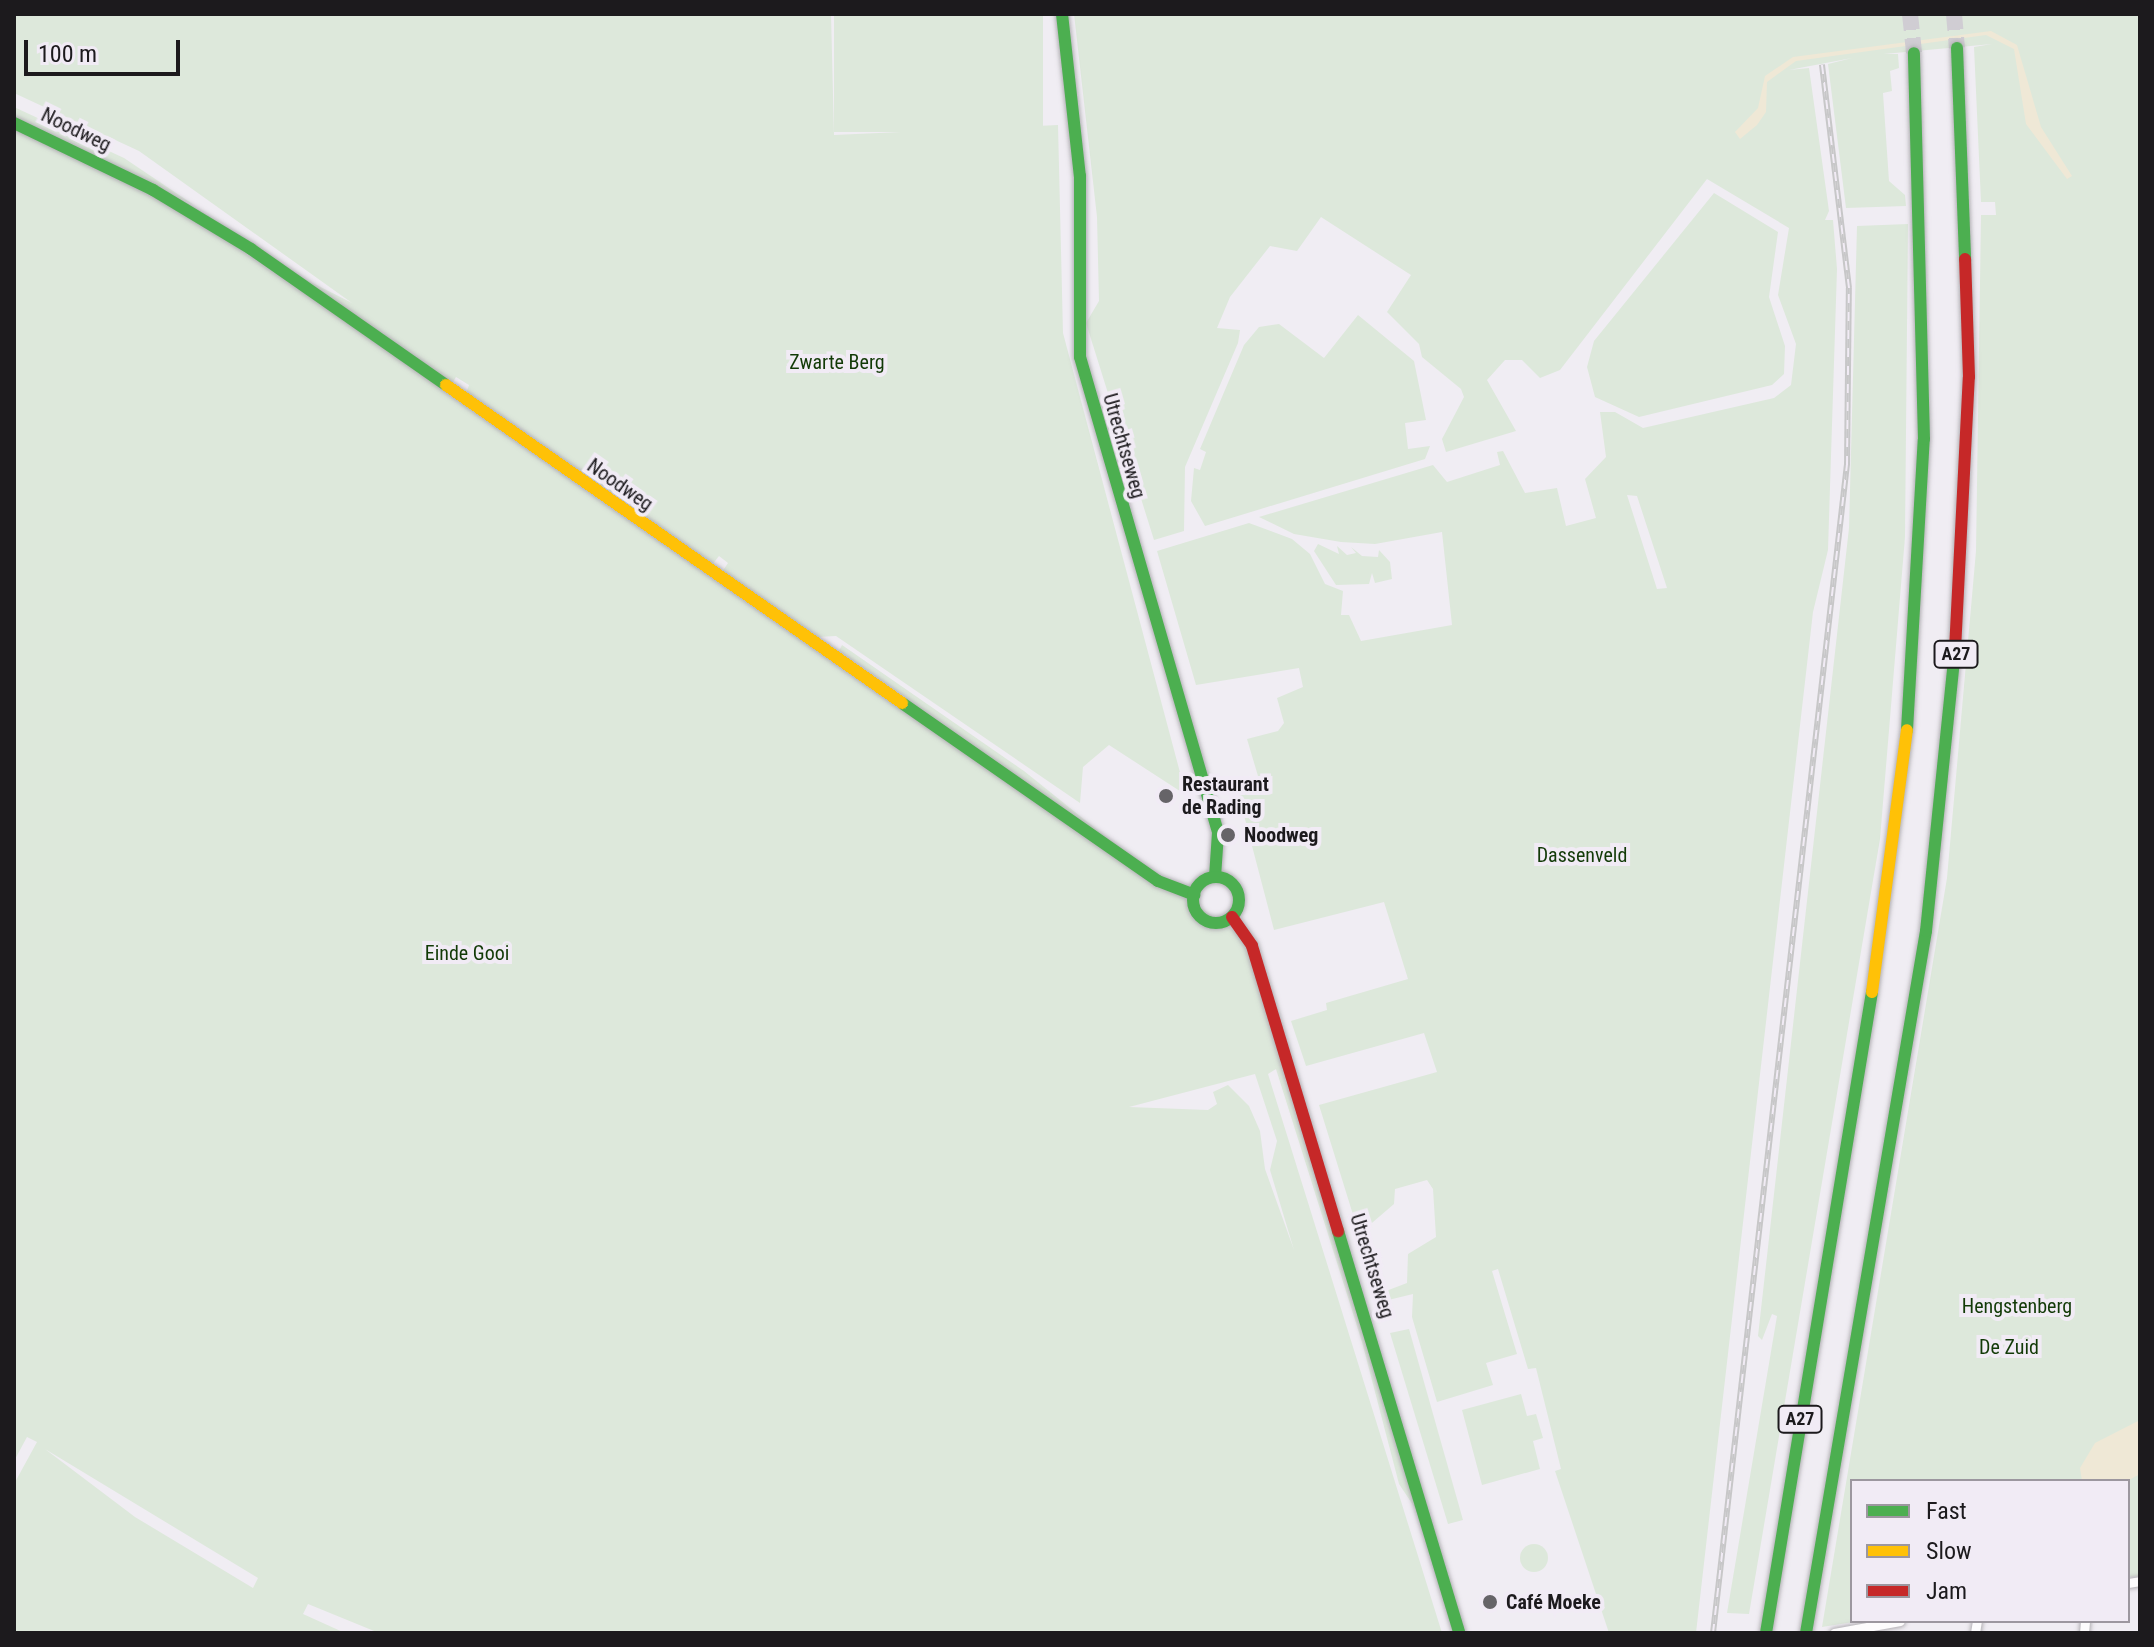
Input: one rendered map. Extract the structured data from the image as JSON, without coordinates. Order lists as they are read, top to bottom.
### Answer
{
  "streets": {
    "main road": ["Noodweg", "Utrechtseweg", "A27"]
  },
  "crossings": [
    ["Noodweg", "Utrechtseweg"]
  ],
  "parks": [
    "Zwarte Berg",
    "Dassenveld",
    "Einde Gooi",
    "Hengstenberg",
    "De Zuid"
  ],
  "places": ["Restaurant de Rading", "Noodweg", "Café Moeke"],
  "legend": ["Fast", "Slow", "Jam"],
  "scale_bar": "100 m"
}
